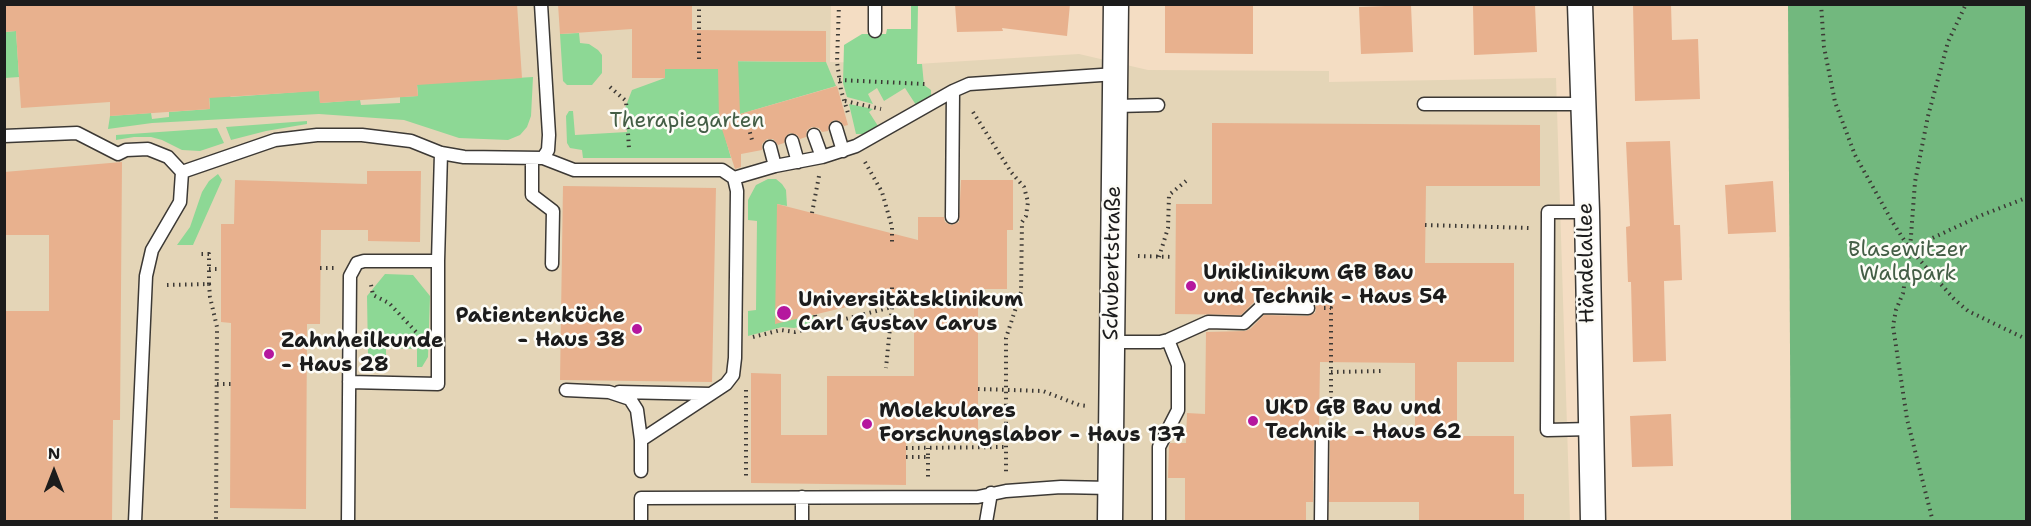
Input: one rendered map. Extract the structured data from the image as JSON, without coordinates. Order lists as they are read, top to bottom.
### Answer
{
  "streets": {
    "street": ["Schubertstraße", "Händelallee"]
  },
  "parks": ["Therapiegarten", "Blasewitzer Waldpark"],
  "places": [
    "Uniklinikum GB Bau und Technik - Haus 54",
    "Universitätsklinikum Carl Gustav Carus",
    "Patientenküche - Haus 38",
    "Zahnheilkunde - Haus 28",
    "UKD GB Bau und Technik - Haus 62",
    "Molekulares Forschungslabor - Haus 137"
  ],
  "north": "top"
}
